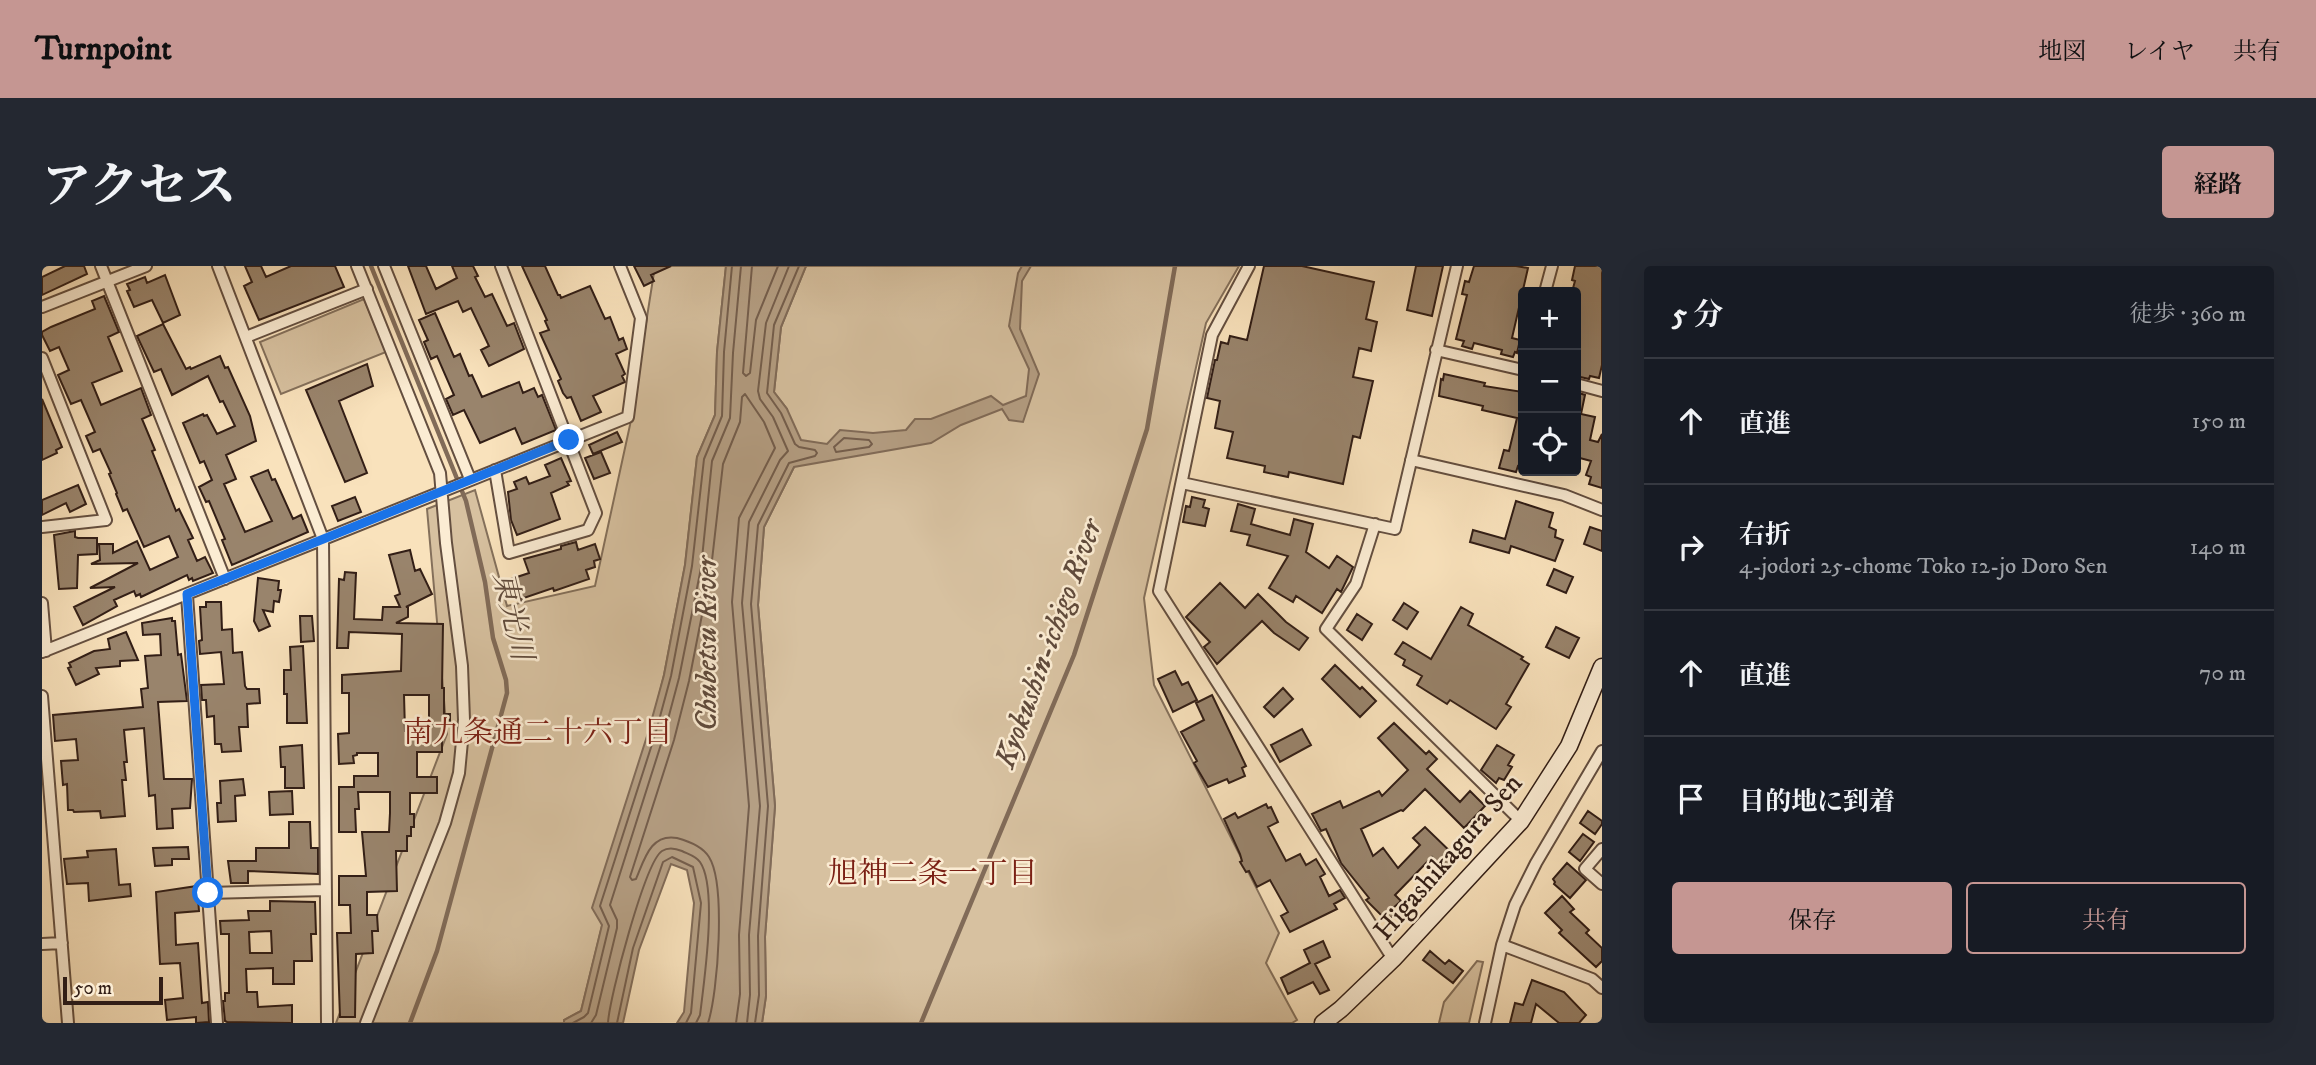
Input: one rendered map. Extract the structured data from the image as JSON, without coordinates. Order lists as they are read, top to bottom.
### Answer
{
  "streets": {
    "street": ["Higashikagura Sen"]
  },
  "districts": ["南九条通二十六丁目", "旭神二条一丁目"],
  "water": ["東光川", "Chubetsu River", "Kyokushin-ichigo River"],
  "scale_bar": "50 m",
  "page": {
    "header": "Turnpoint",
    "nav": ["地図", "レイヤ", "共有"],
    "title": "アクセス",
    "buttons": [
      "経路",
      ["保存", "共有"]
    ],
    "heading": ["5 分", "徒歩 · 360 m"],
    "map_buttons": ["+", "−"],
    "list": [
      ["直進", "150 m"],
      ["右折", "4-jodori 25-chome Toko 12-jo Doro Sen", "140 m"],
      ["直進", "70 m"],
      "目的地に到着"
    ],
    "scale": "50 m"
  }
}
